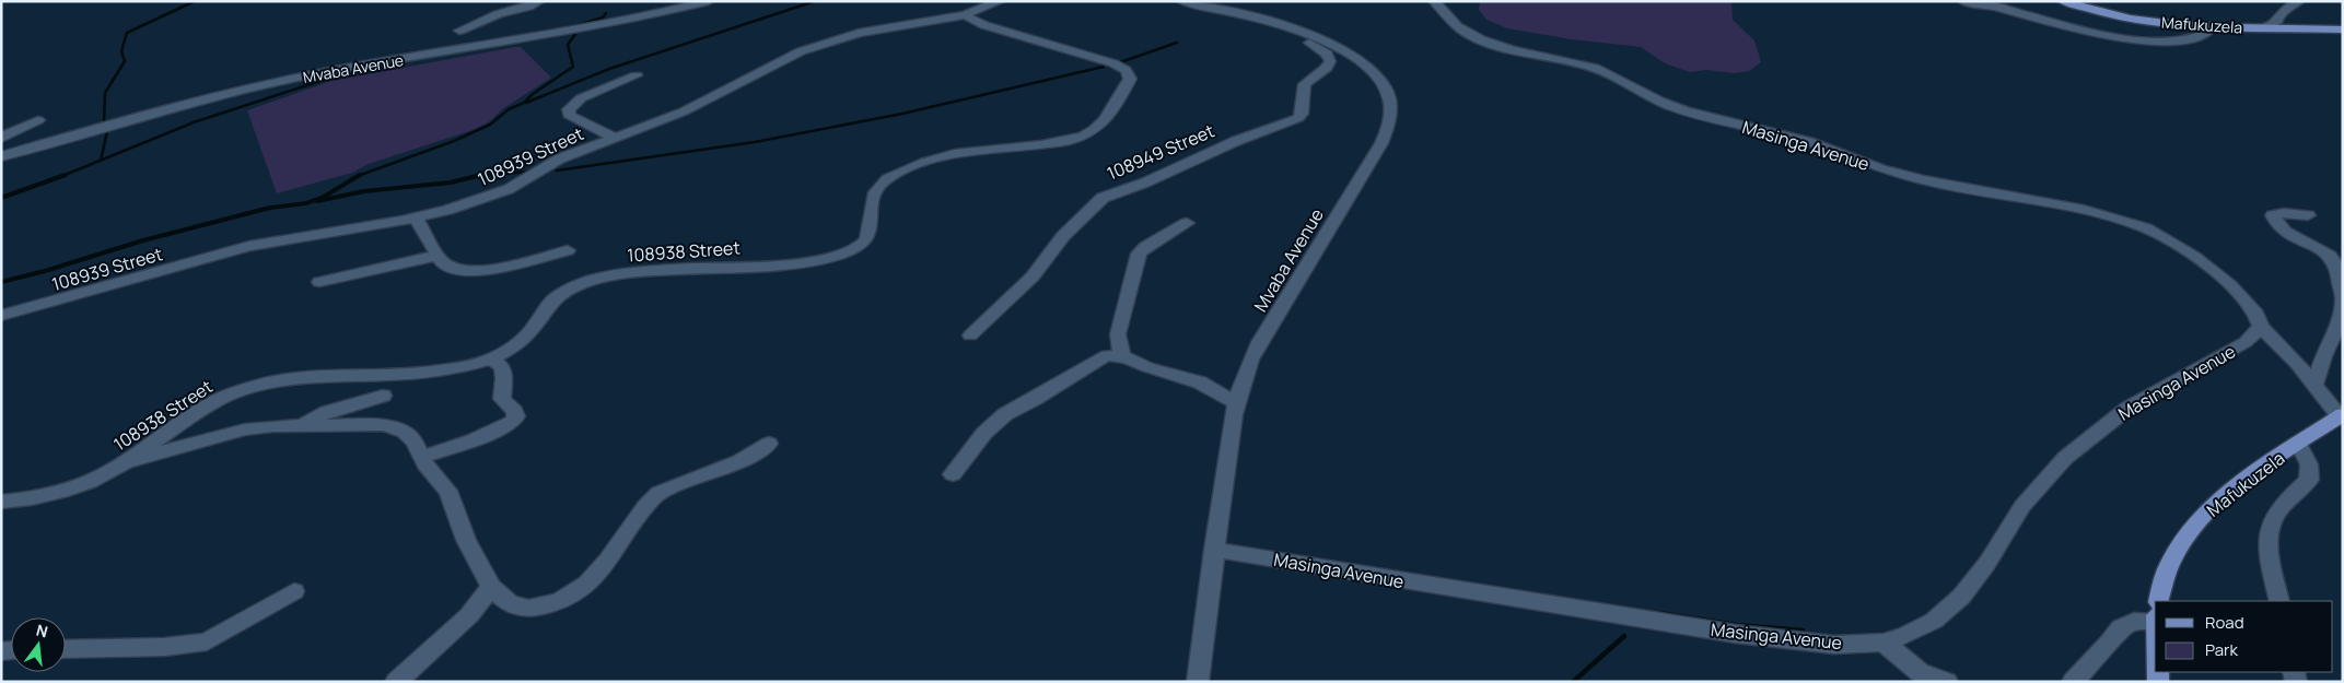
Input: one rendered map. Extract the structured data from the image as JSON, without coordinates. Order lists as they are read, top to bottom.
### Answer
{
  "streets": {
    "main road": ["Mafukuzela"],
    "street": [
      "Mvaba Avenue",
      "Masinga Avenue",
      "108949 Street",
      "108939 Street",
      "108938 Street"
    ]
  },
  "crossings": [
    ["Mvaba Avenue", "Masinga Avenue"],
    ["Mvaba Avenue", "108949 Street"],
    ["108939 Street", "108938 Street"]
  ],
  "legend": ["Road", "Park"],
  "north": "top"
}
